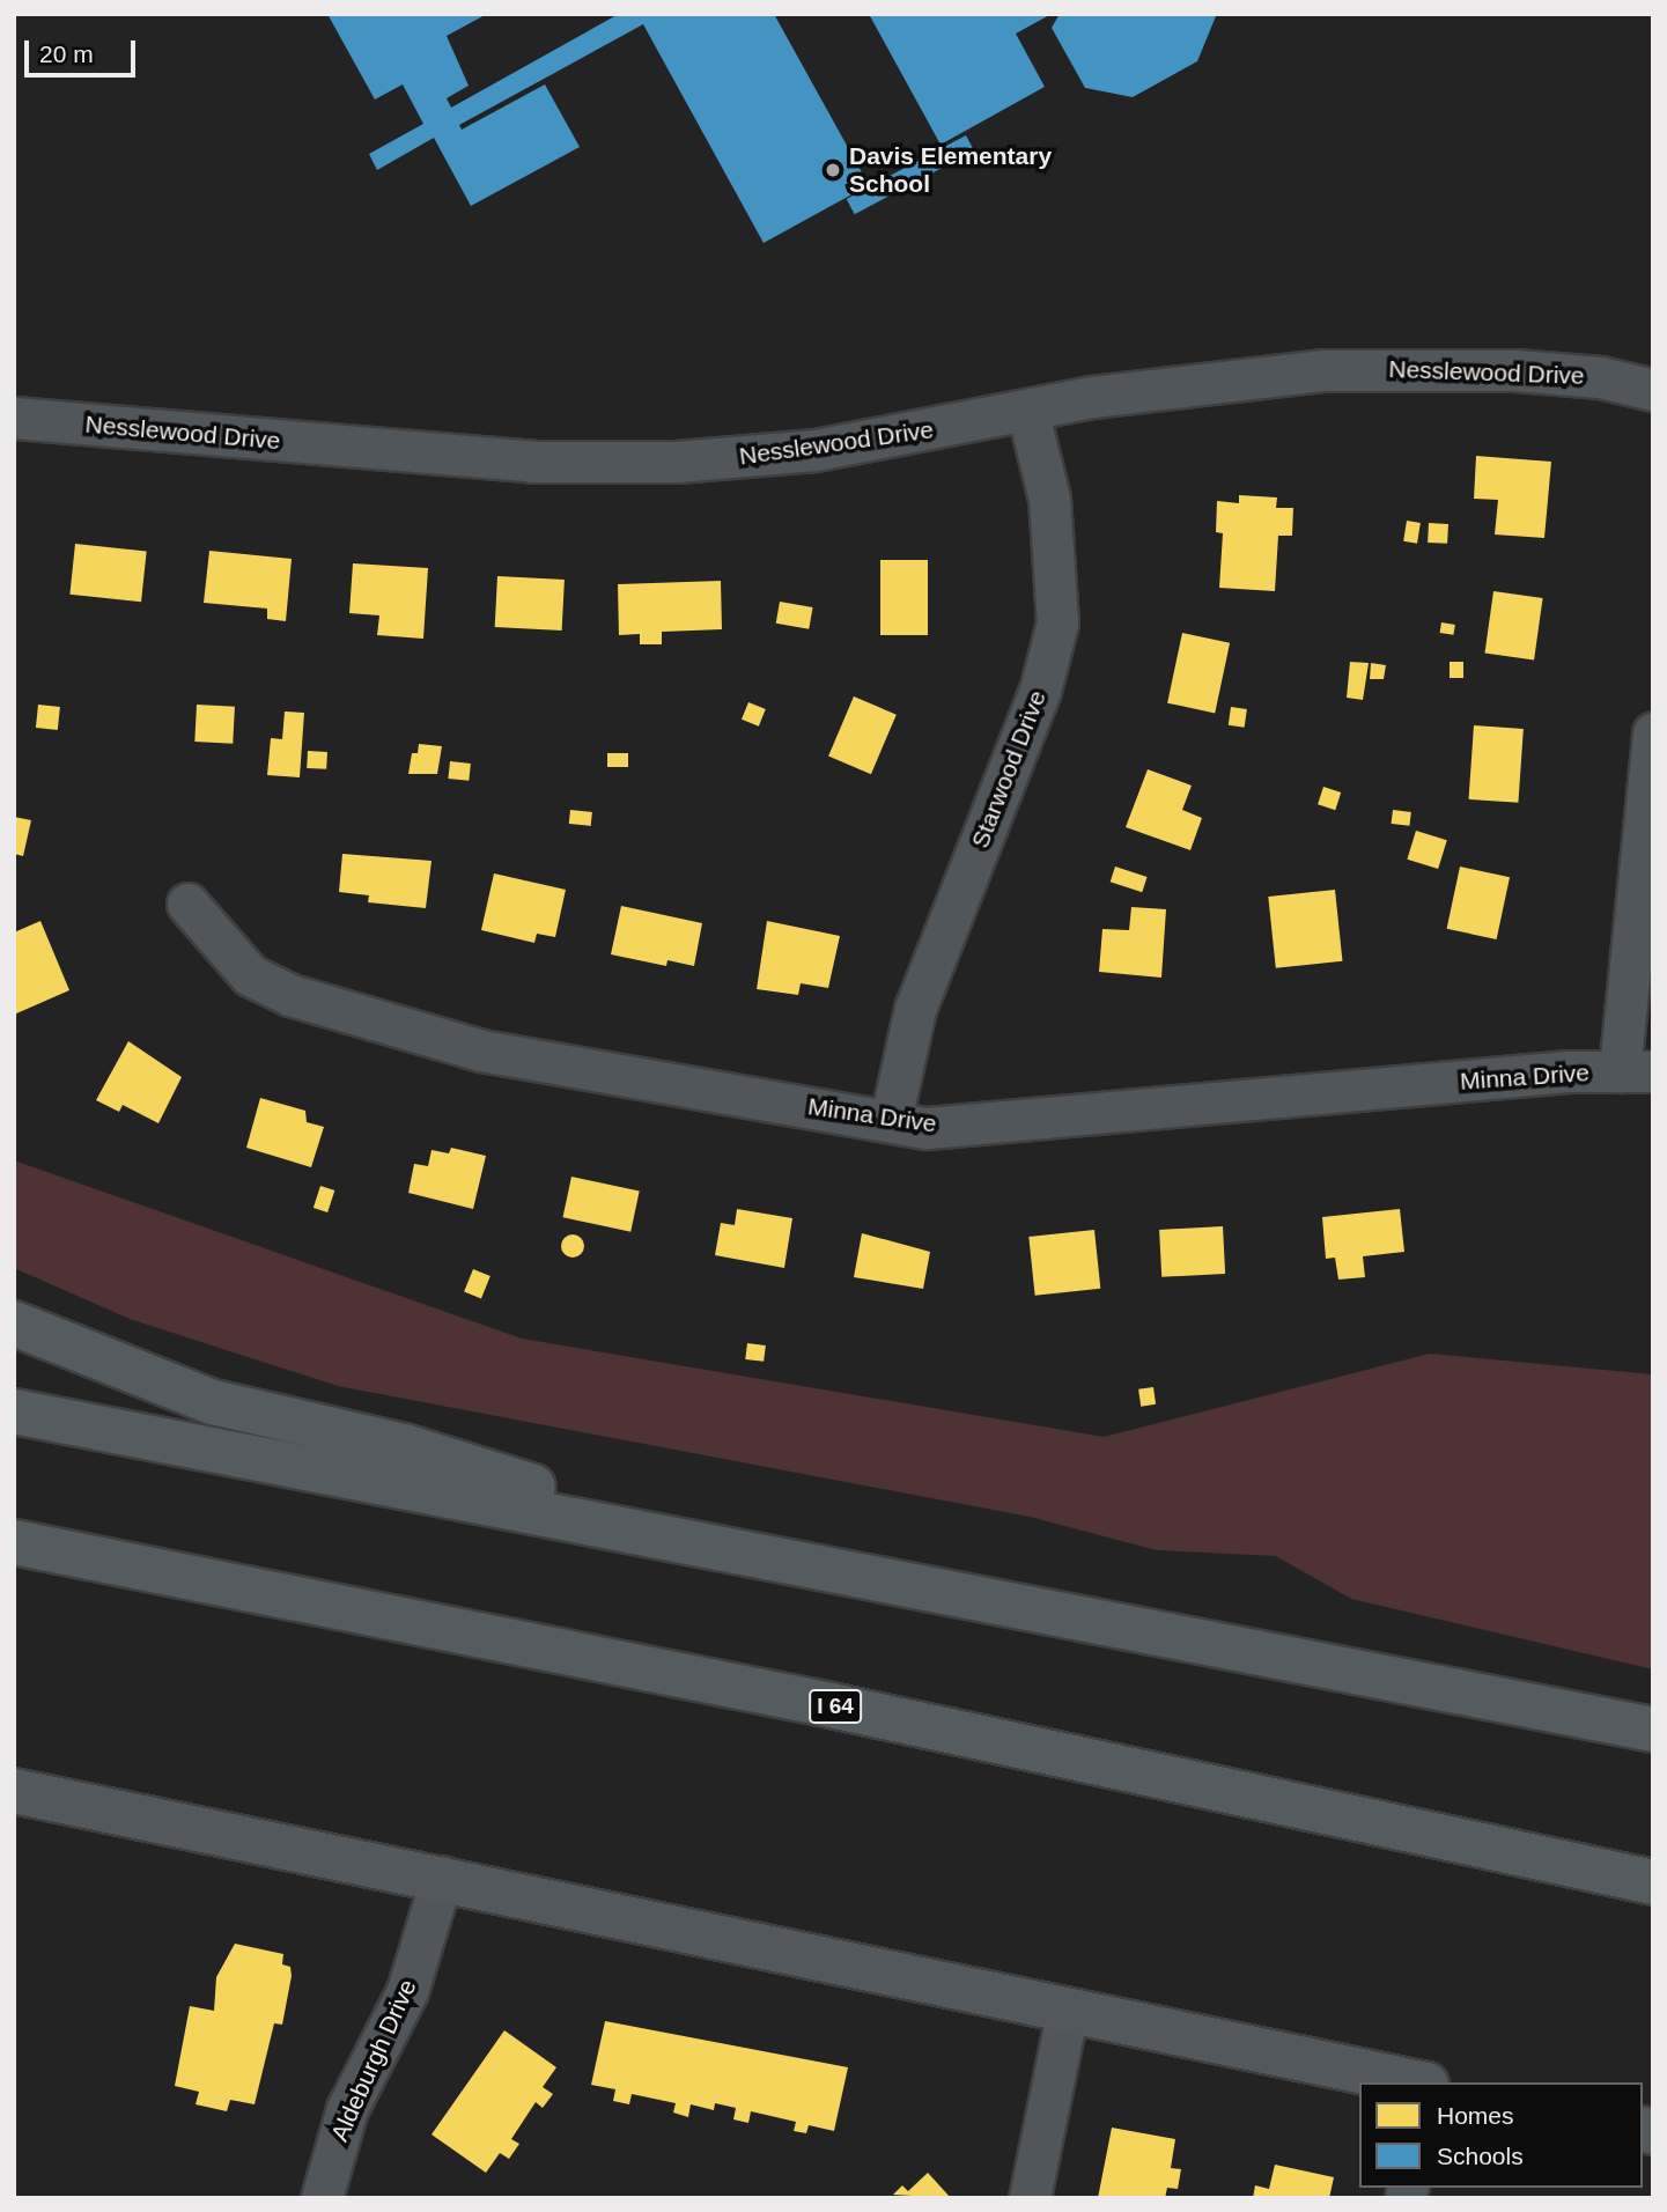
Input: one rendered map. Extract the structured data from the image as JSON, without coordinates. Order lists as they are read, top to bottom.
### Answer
{
  "streets": {
    "highway": ["I 64"],
    "street": [
      "Nesslewood Drive",
      "Starwood Drive",
      "Minna Drive",
      "Aldeburgh Drive"
    ]
  },
  "crossings": [
    ["Nesslewood Drive", "Starwood Drive"],
    ["Starwood Drive", "Minna Drive"]
  ],
  "places": ["Davis Elementary School"],
  "legend": ["Homes", "Schools"],
  "scale_bar": "20 m"
}
